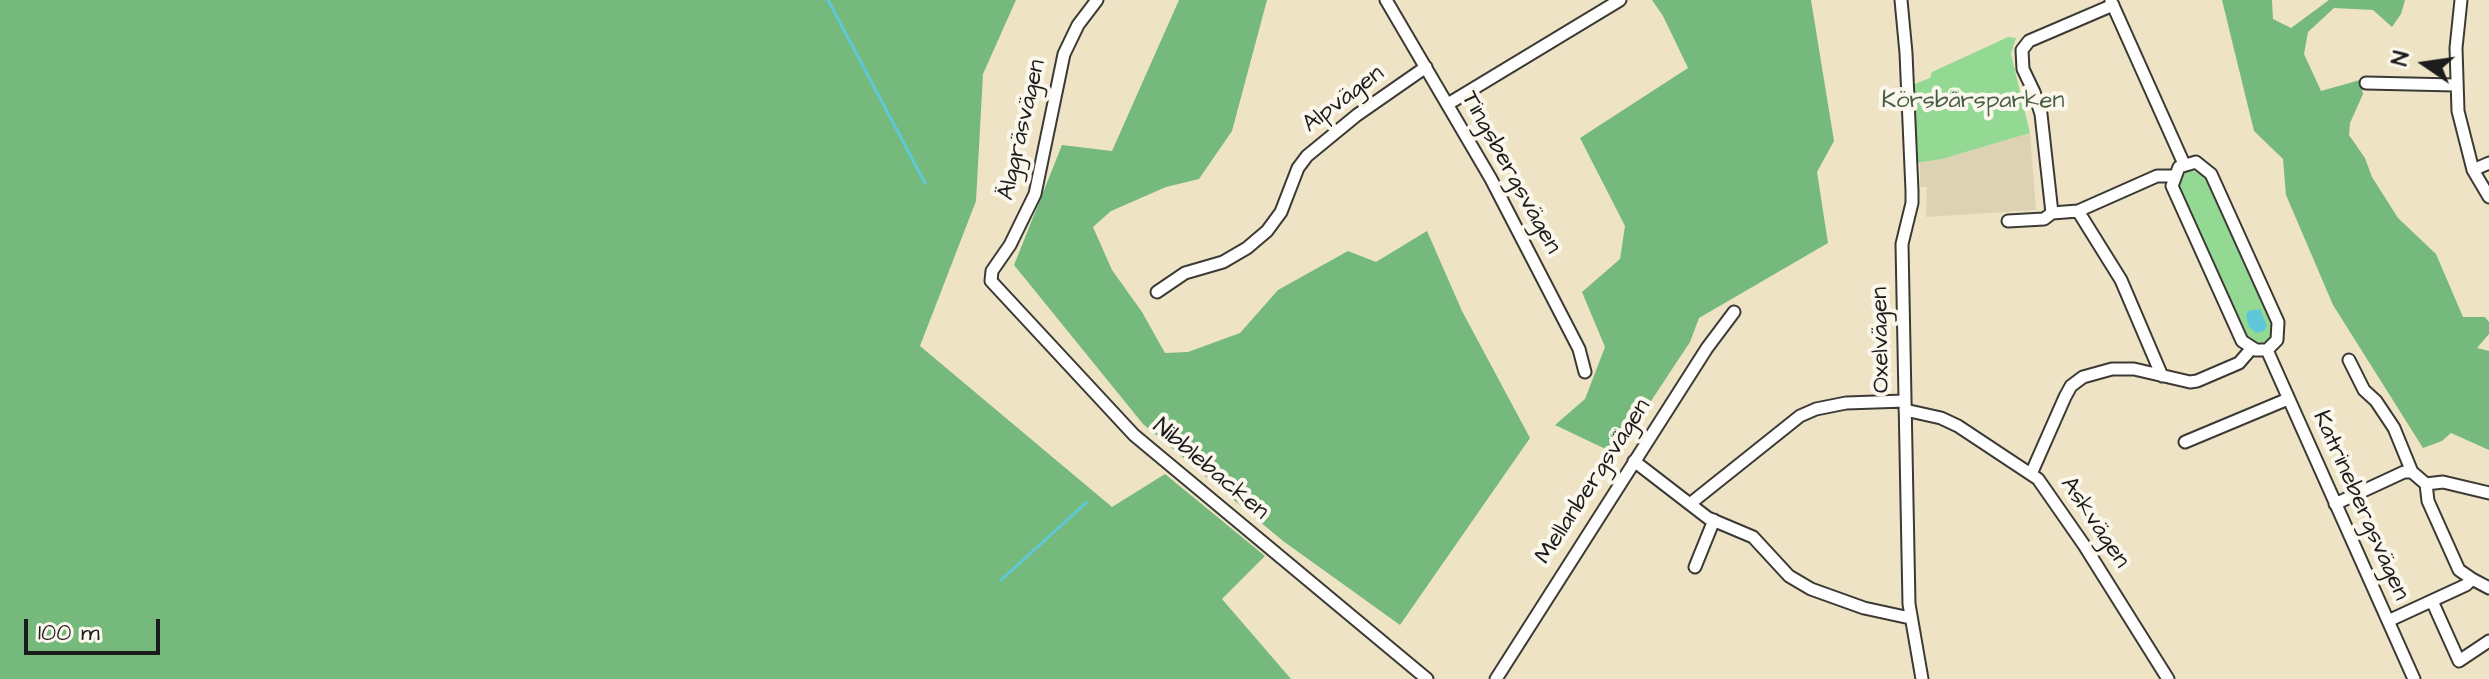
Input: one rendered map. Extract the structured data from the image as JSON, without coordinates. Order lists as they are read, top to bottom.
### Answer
{
  "streets": {
    "street": [
      "Alpvägen",
      "Älggräsvägen",
      "Tingsbergsvägen",
      "Oxelvägen",
      "Nibblebacken",
      "Mellanbergsvägen",
      "Katrinebergsvägen",
      "Askvägen"
    ]
  },
  "crossings": [
    ["Alpvägen", "Tingsbergsvägen"],
    ["Älggräsvägen", "Nibblebacken"],
    ["Oxelvägen", "Askvägen"]
  ],
  "parks": ["Körsbärsparken"],
  "scale_bar": "100 m",
  "north": "left"
}
